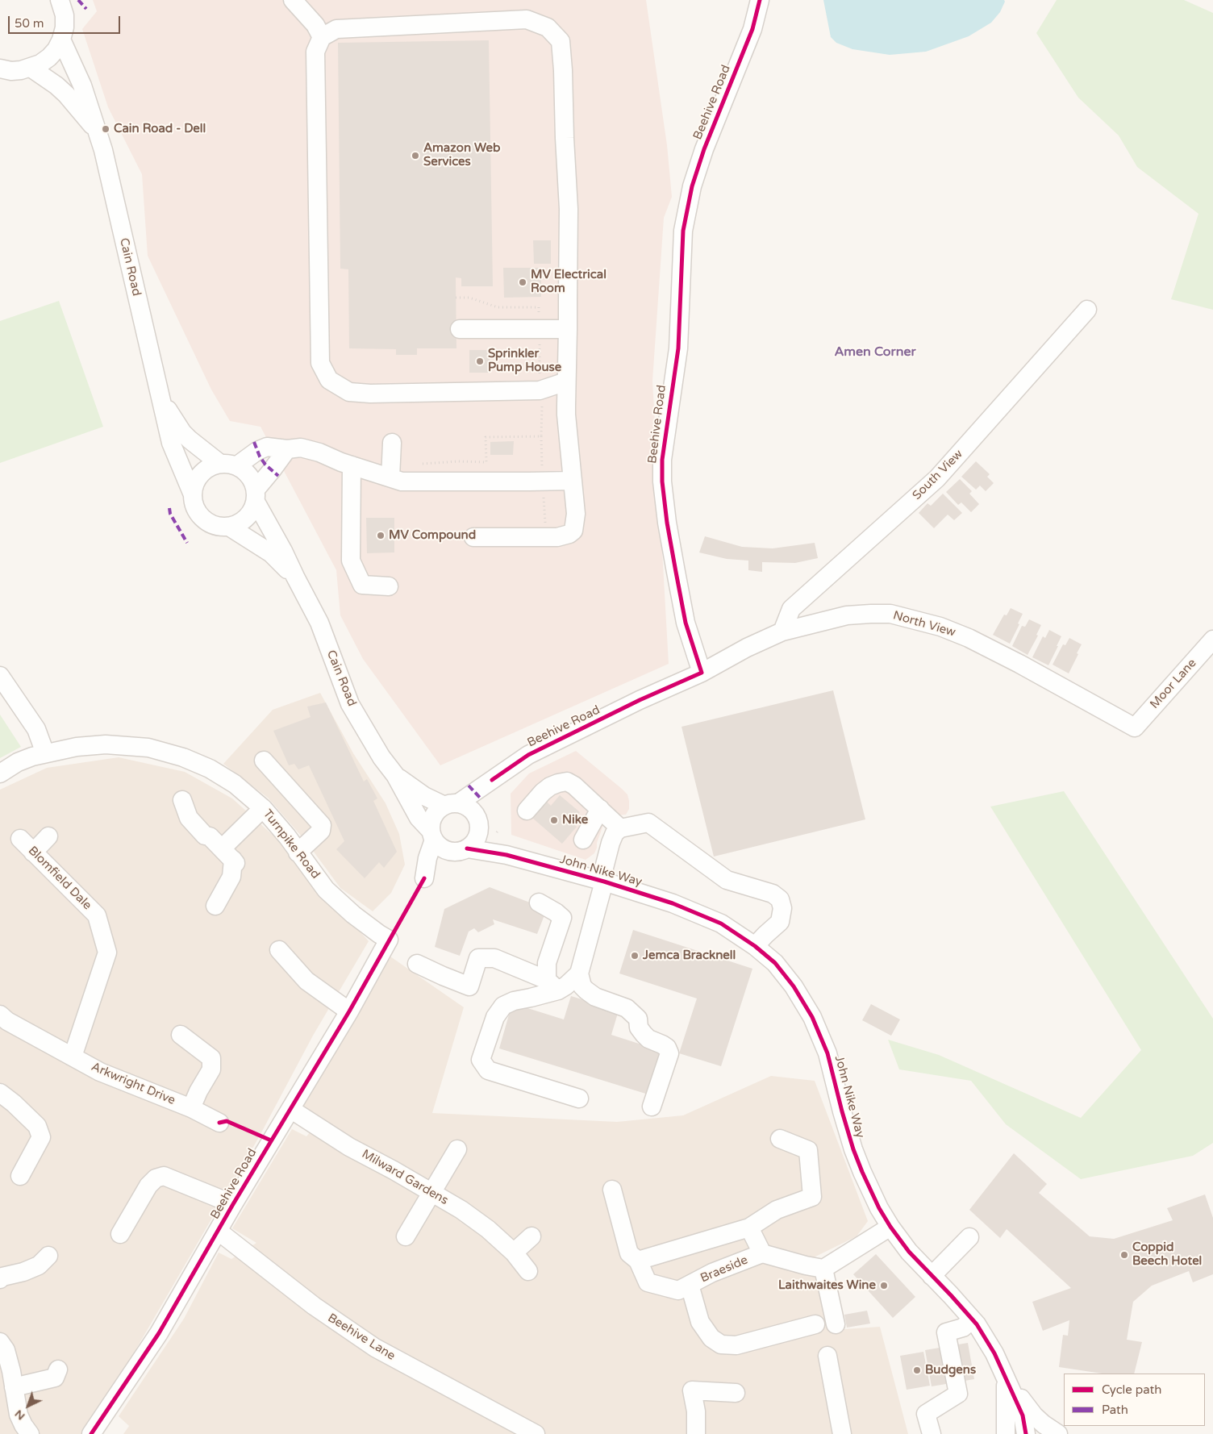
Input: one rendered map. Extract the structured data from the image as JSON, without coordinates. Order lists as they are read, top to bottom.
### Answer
{
  "streets": {
    "street": [
      "Beehive Road",
      "Cain Road",
      "South View",
      "North View",
      "Moor Lane",
      "Turnpike Road",
      "John Nike Way",
      "Blomfield Dale",
      "Arkwright Drive",
      "Milward Gardens",
      "Braeside",
      "Beehive Lane"
    ]
  },
  "crossings": [
    ["Beehive Road", "Cain Road"],
    ["Beehive Road", "North View"],
    ["Beehive Road", "Turnpike Road"],
    ["Beehive Road", "John Nike Way"],
    ["Beehive Road", "Milward Gardens"],
    ["Beehive Road", "Beehive Lane"],
    ["Cain Road", "John Nike Way"],
    ["South View", "North View"],
    ["North View", "Moor Lane"],
    ["Blomfield Dale", "Arkwright Drive"]
  ],
  "districts": ["Amen Corner"],
  "places": [
    "Cain Road - Dell",
    "Amazon Web Services",
    "MV Electrical Room",
    "Sprinkler Pump House",
    "MV Compound",
    "Nike",
    "Jemca Bracknell",
    "Coppid Beech Hotel",
    "Laithwaites Wine",
    "Budgens"
  ],
  "legend": ["Cycle path", "Path"],
  "scale_bar": "50 m",
  "north": "bottom left"
}
